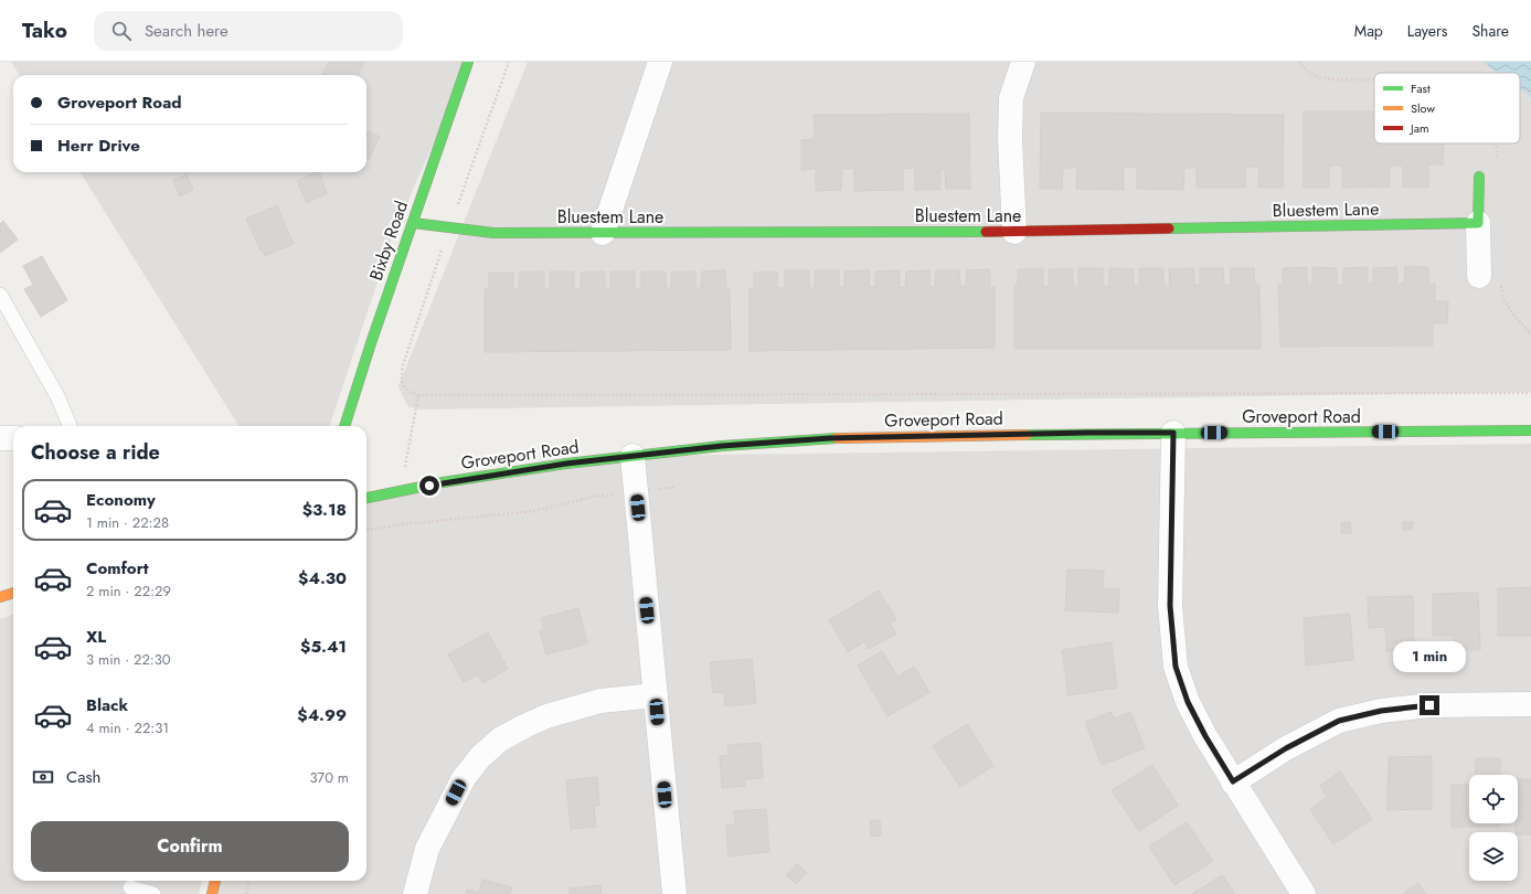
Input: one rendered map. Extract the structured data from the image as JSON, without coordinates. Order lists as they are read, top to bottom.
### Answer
{
  "streets": {
    "street": ["Bluestem Lane", "Bixby Road", "Groveport Road"]
  },
  "crossings": [
    ["Bluestem Lane", "Bixby Road"]
  ],
  "legend": ["Fast", "Slow", "Jam"],
  "page": {
    "header": "Tako",
    "search": "Search here",
    "nav": ["Map", "Layers", "Share"],
    "banner": ["Groveport Road", "Herr Drive"],
    "heading": "Choose a ride",
    "list": [
      {
        "name": "Economy",
        "note": "1 min · 22:28",
        "value": "$3.18"
      },
      {
        "name": "Comfort",
        "note": "2 min · 22:29",
        "value": "$4.30"
      },
      {
        "name": "XL",
        "note": "3 min · 22:30",
        "value": "$5.41"
      },
      {
        "name": "Black",
        "note": "4 min · 22:31",
        "value": "$4.99"
      }
    ],
    "bubble": "1 min",
    "pay": ["Cash", "370 m"],
    "buttons": "Confirm"
  }
}
